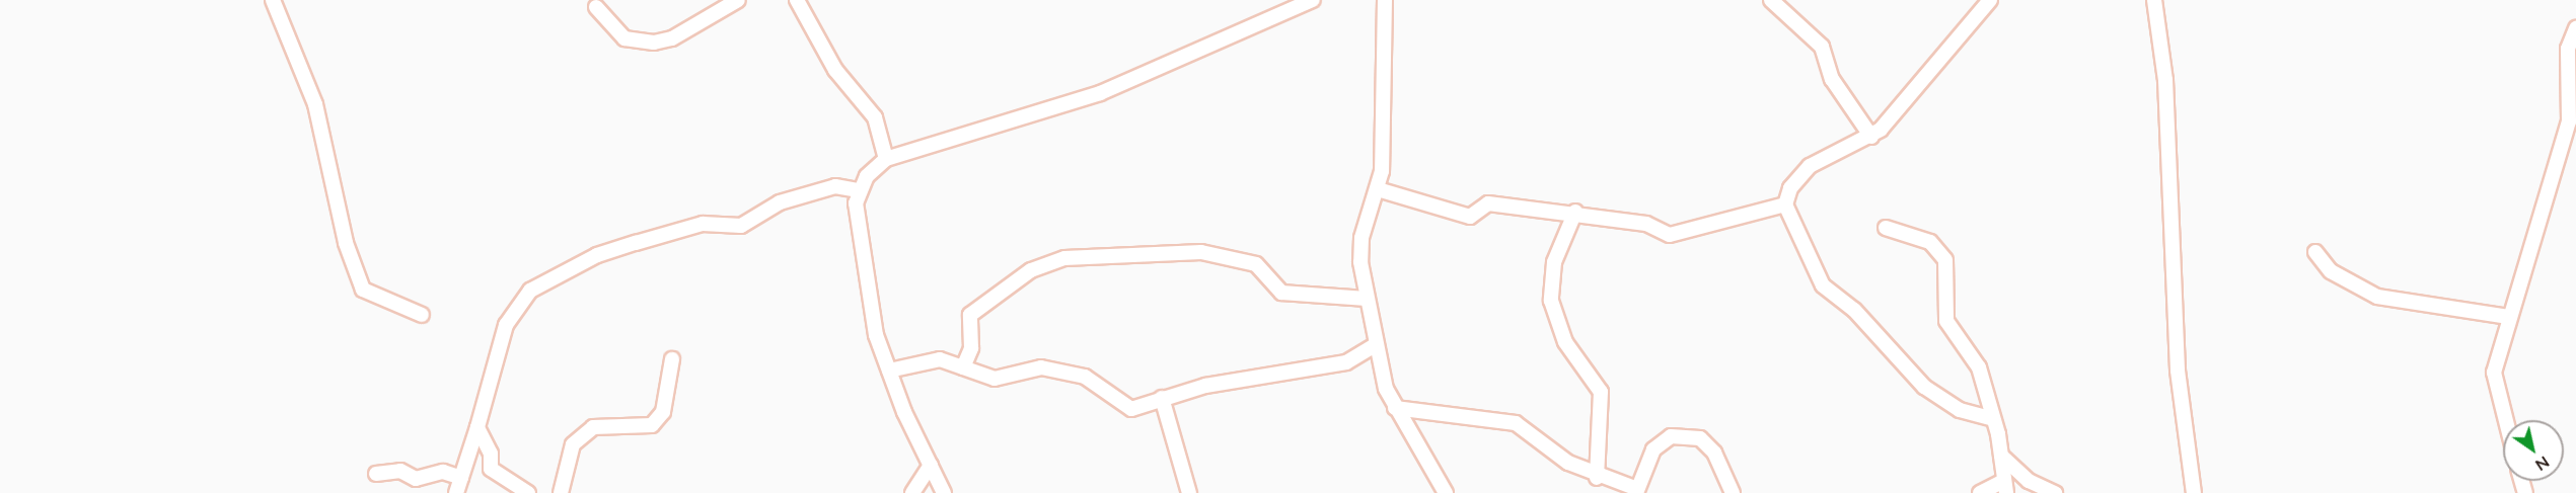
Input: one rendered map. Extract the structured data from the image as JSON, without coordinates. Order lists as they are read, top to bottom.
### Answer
{
  "north": "bottom right"
}
